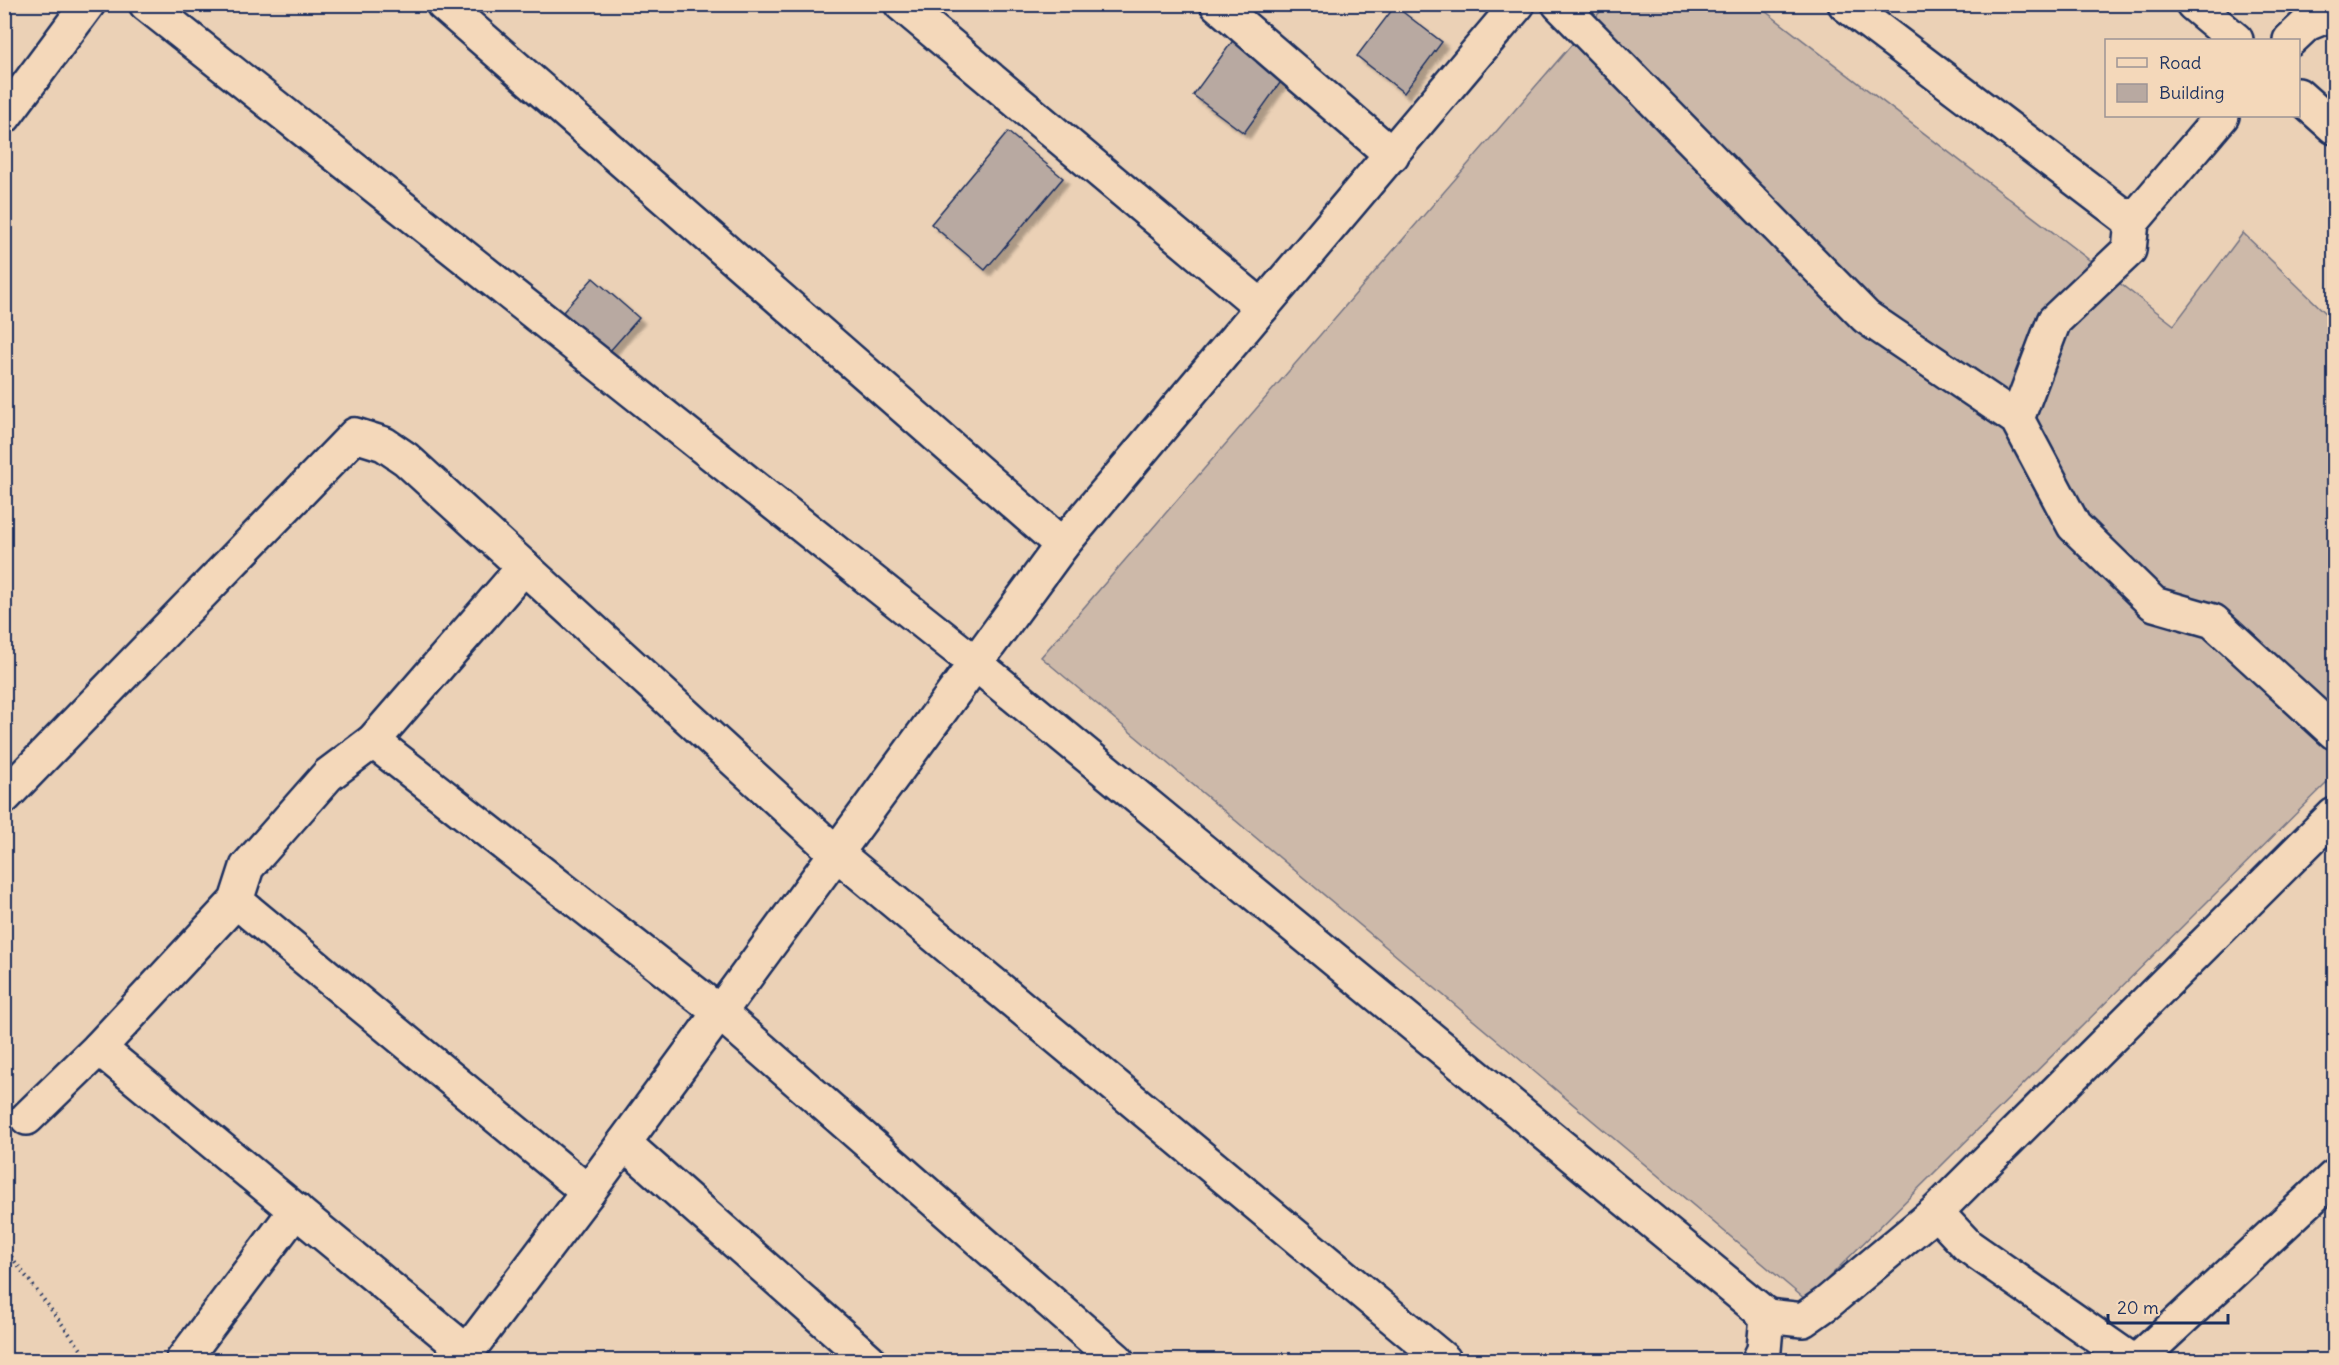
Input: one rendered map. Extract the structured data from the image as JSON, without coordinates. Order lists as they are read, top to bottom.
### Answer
{
  "legend": ["Road", "Building"],
  "scale_bar": "20 m"
}
